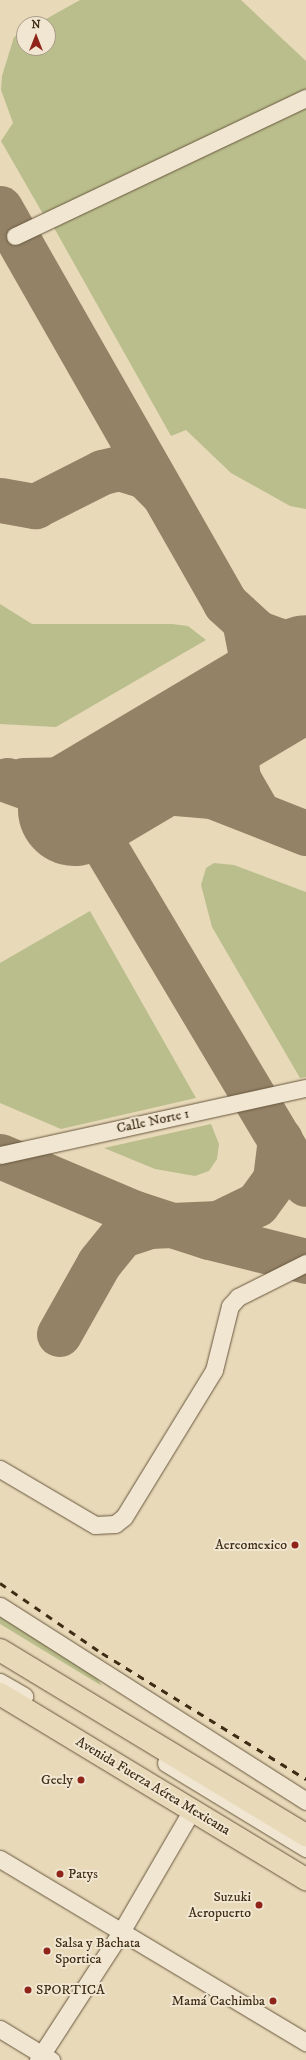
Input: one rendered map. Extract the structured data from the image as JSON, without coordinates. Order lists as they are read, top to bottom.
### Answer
{
  "streets": {
    "main road": ["Avenida Fuerza Aérea Mexicana"],
    "street": ["Calle Norte 1"]
  },
  "places": [
    "Aereomexico",
    "Geely",
    "Patys",
    "Suzuki Aeropuerto",
    "Salsa y Bachata Sportica",
    "SPORTICA",
    "Mamá Cachimba"
  ],
  "north": "top"
}
